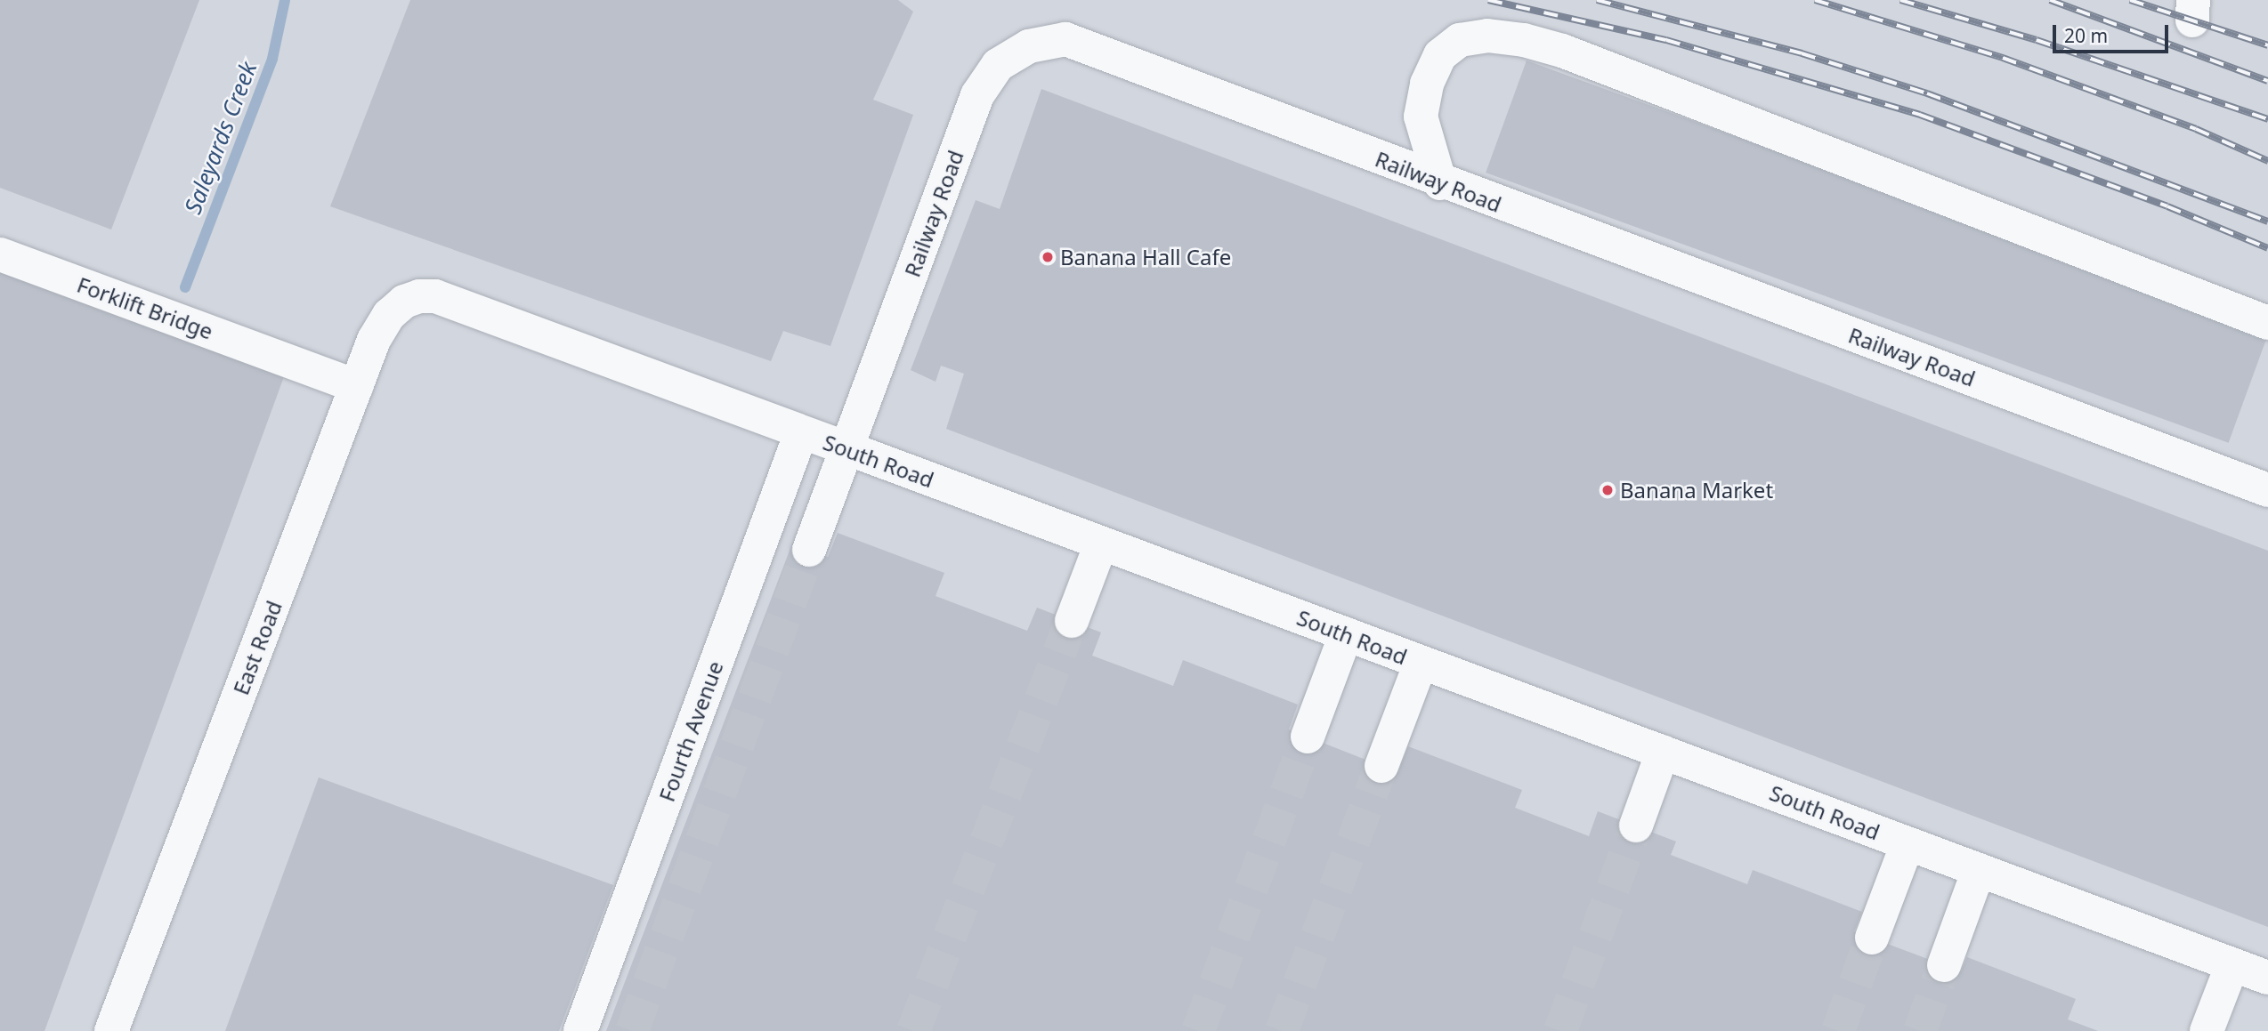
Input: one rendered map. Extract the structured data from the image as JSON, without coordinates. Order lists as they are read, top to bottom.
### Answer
{
  "streets": {
    "lane": [
      "Railway Road",
      "Forklift Bridge",
      "South Road",
      "East Road",
      "Fourth Avenue"
    ]
  },
  "crossings": [
    ["Railway Road", "South Road"],
    ["Forklift Bridge", "East Road"],
    ["South Road", "East Road"],
    ["South Road", "Fourth Avenue"]
  ],
  "water": ["Saleyards Creek"],
  "places": ["Banana Hall Cafe", "Banana Market"],
  "scale_bar": "20 m"
}
